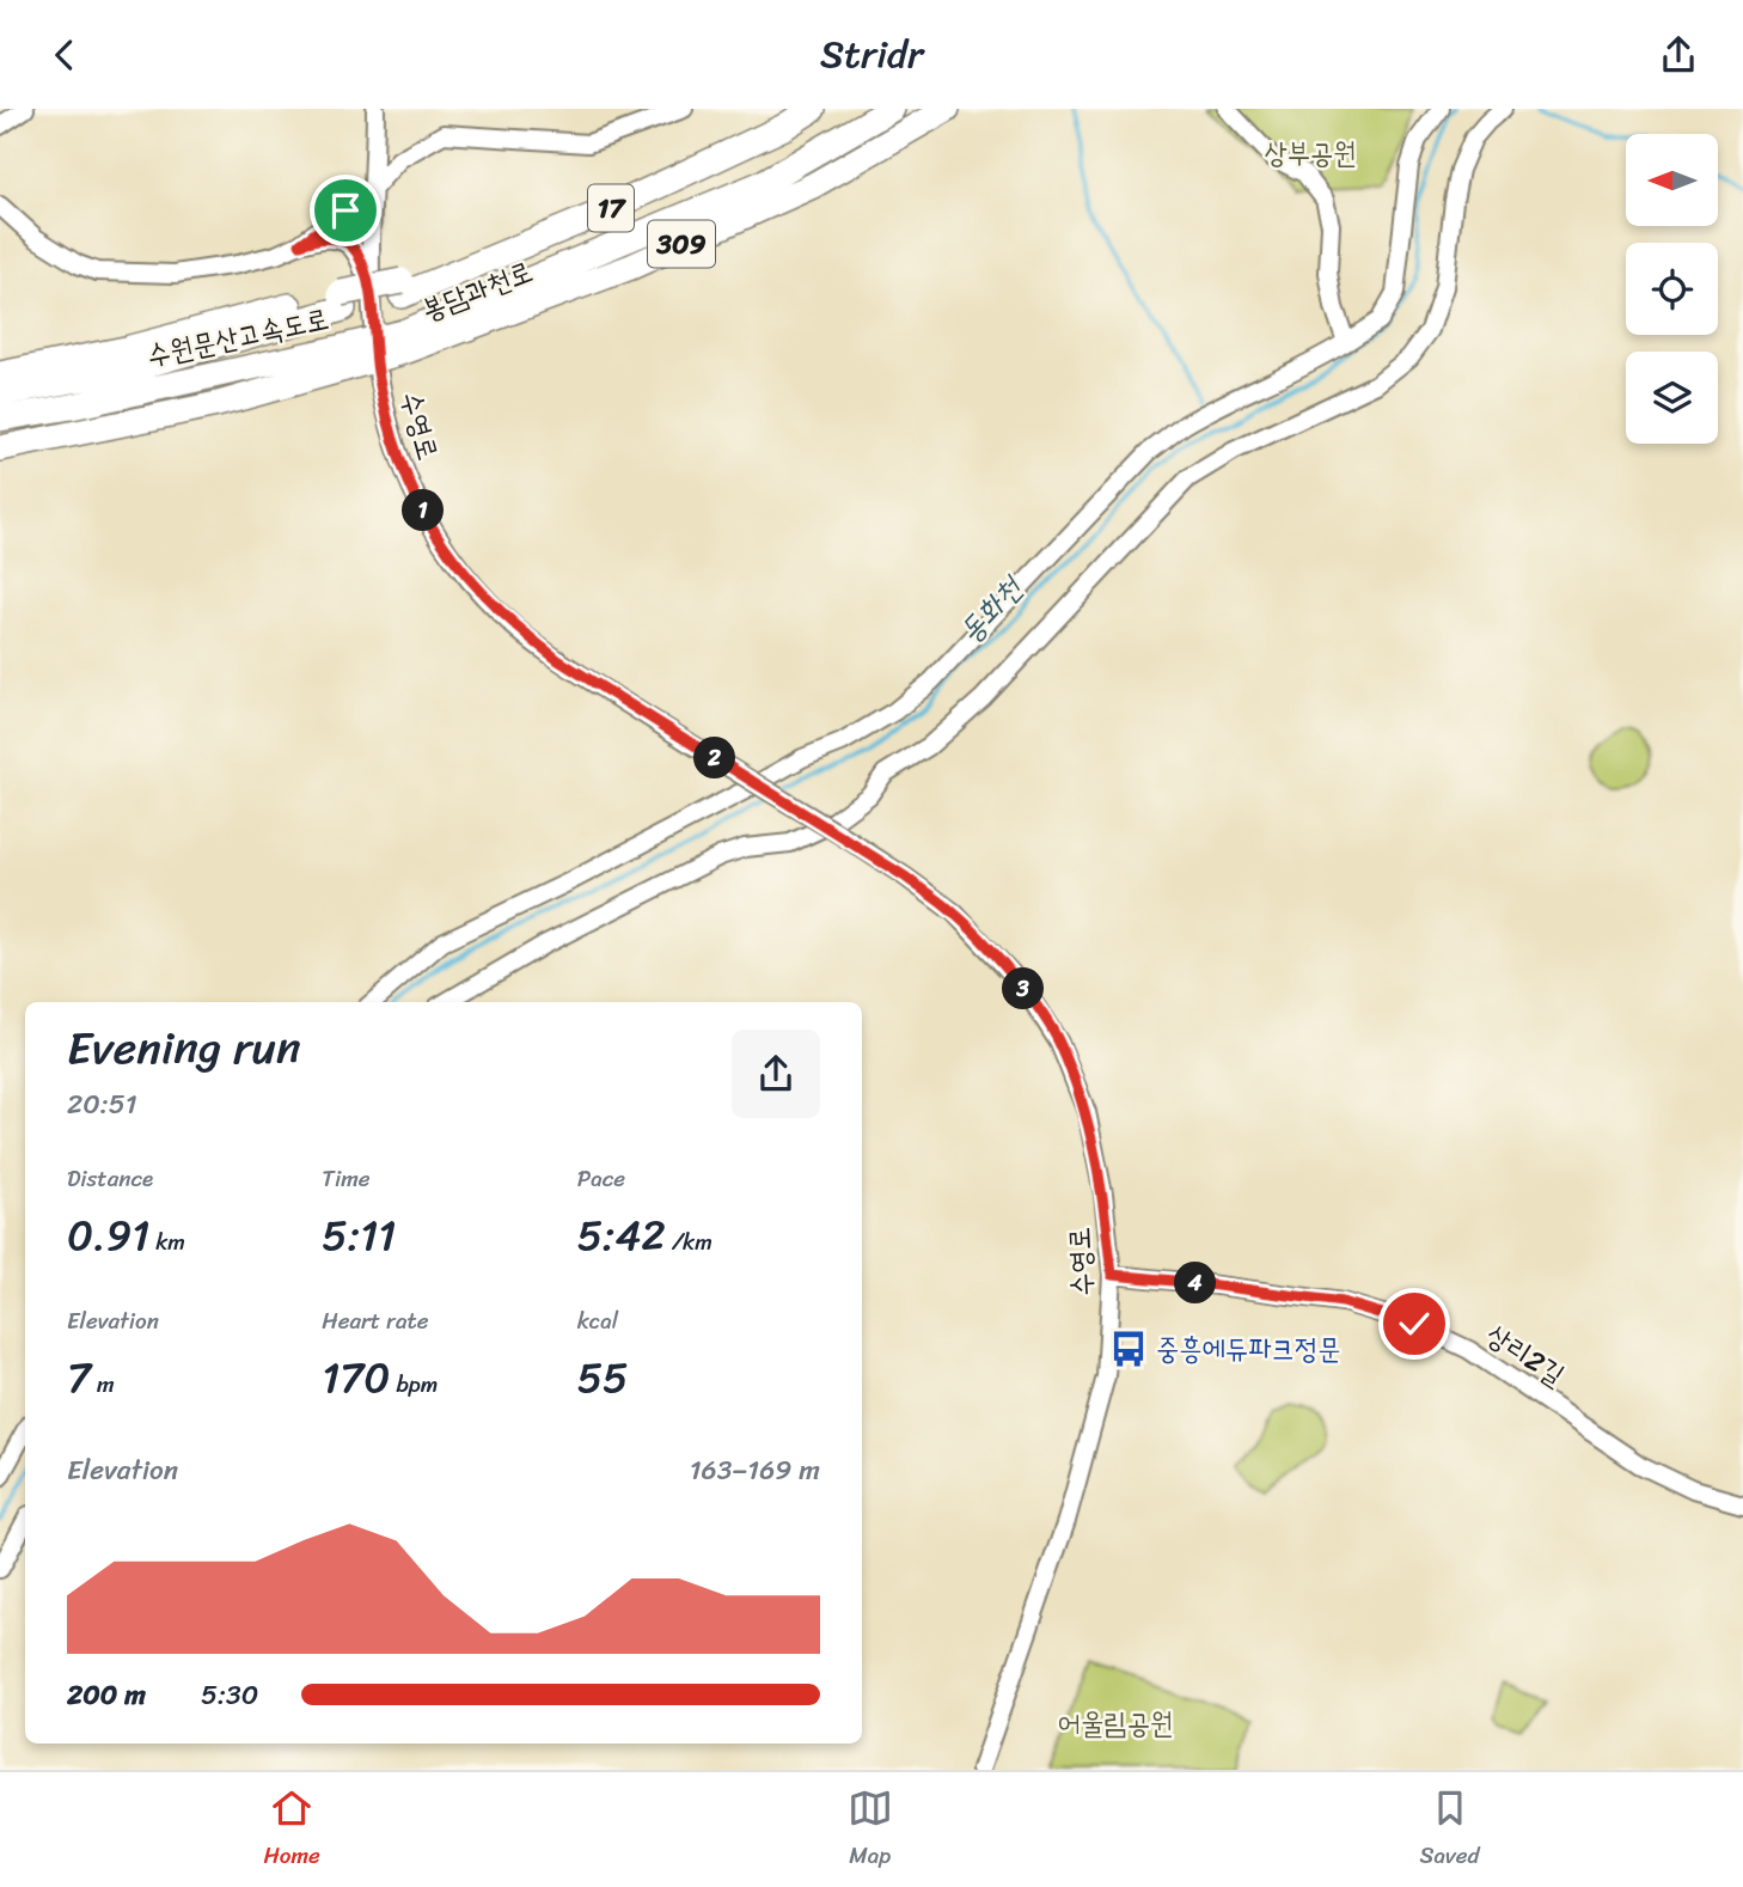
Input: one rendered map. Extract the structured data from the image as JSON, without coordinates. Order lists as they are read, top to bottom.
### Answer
{
  "streets": {
    "highway": [
      "17",
      "309",
      "봉담과천로",
      "수원문산고속도로"
    ],
    "street": ["수영로", "상리2길"]
  },
  "crossings": [
    ["봉담과천로", "수원문산고속도로"],
    ["수영로", "상리2길"]
  ],
  "water": ["동화천"],
  "parks": ["상부공원", "어울림공원"],
  "places": {
    "bus stop": ["중흥에듀파크정문"]
  },
  "north": "left",
  "page": {
    "header": "Stridr",
    "pins": [
      "1",
      "2",
      "3",
      "4"
    ],
    "heading": ["Evening run", "20:51"],
    "stats": [
      ["Distance", "0.91 km"],
      ["Time", "5:11"],
      ["Pace", "5:42 /km"],
      ["Elevation", "7 m"],
      ["Heart rate", "170 bpm"],
      ["kcal", "55"]
    ],
    "chart": ["Elevation", "163–169 m"],
    "list": [
      {
        "name": "200 m",
        "note": "5:30"
      }
    ],
    "tabs": ["Home", "Map", "Saved"]
  }
}
